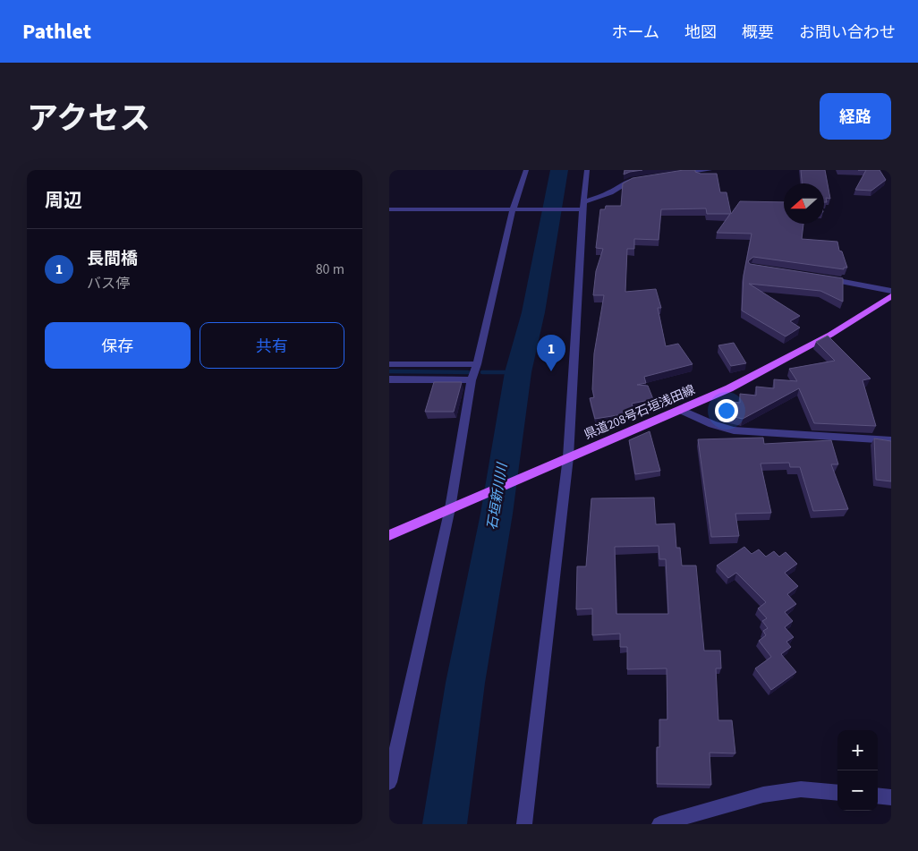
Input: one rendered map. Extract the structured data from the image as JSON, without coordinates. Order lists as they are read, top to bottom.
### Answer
{
  "streets": {
    "main road": ["県道208号石垣浅田線"]
  },
  "water": ["石垣新川川"],
  "north": "left",
  "page": {
    "header": "Pathlet",
    "nav": [
      "ホーム",
      "地図",
      "概要",
      "お問い合わせ"
    ],
    "title": "アクセス",
    "buttons": [
      "経路",
      ["保存", "共有"]
    ],
    "heading": "周辺",
    "list": [
      {
        "mark": "1",
        "name": "長間橋",
        "note": "バス停",
        "value": "80 m"
      }
    ],
    "pins": "1",
    "map_buttons": ["+", "−"]
  }
}
